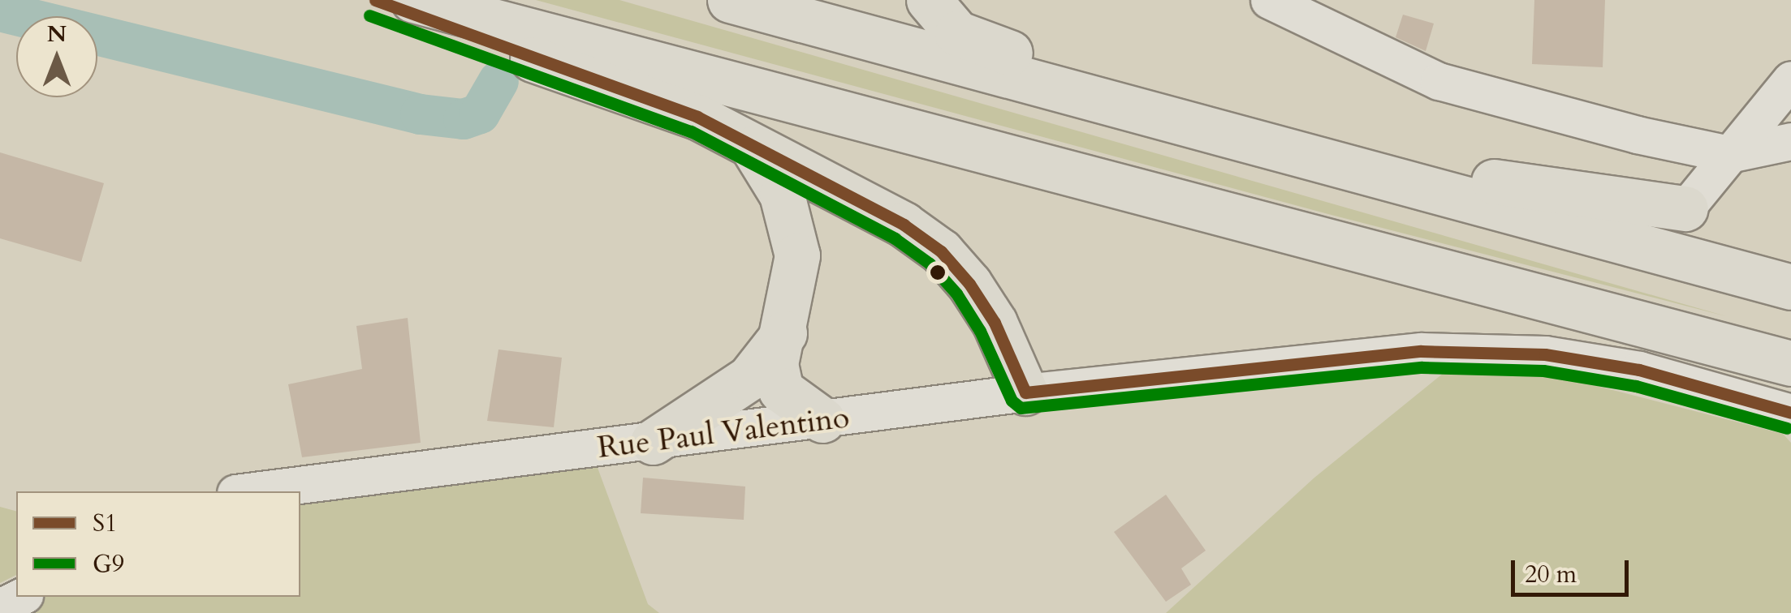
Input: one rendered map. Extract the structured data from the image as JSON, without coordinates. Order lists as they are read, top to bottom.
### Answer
{
  "streets": {
    "street": ["Rue Paul Valentino"]
  },
  "lines": ["transit line S1", "transit line G9"],
  "legend": ["S1", "G9"],
  "scale_bar": "20 m",
  "north": "top"
}
